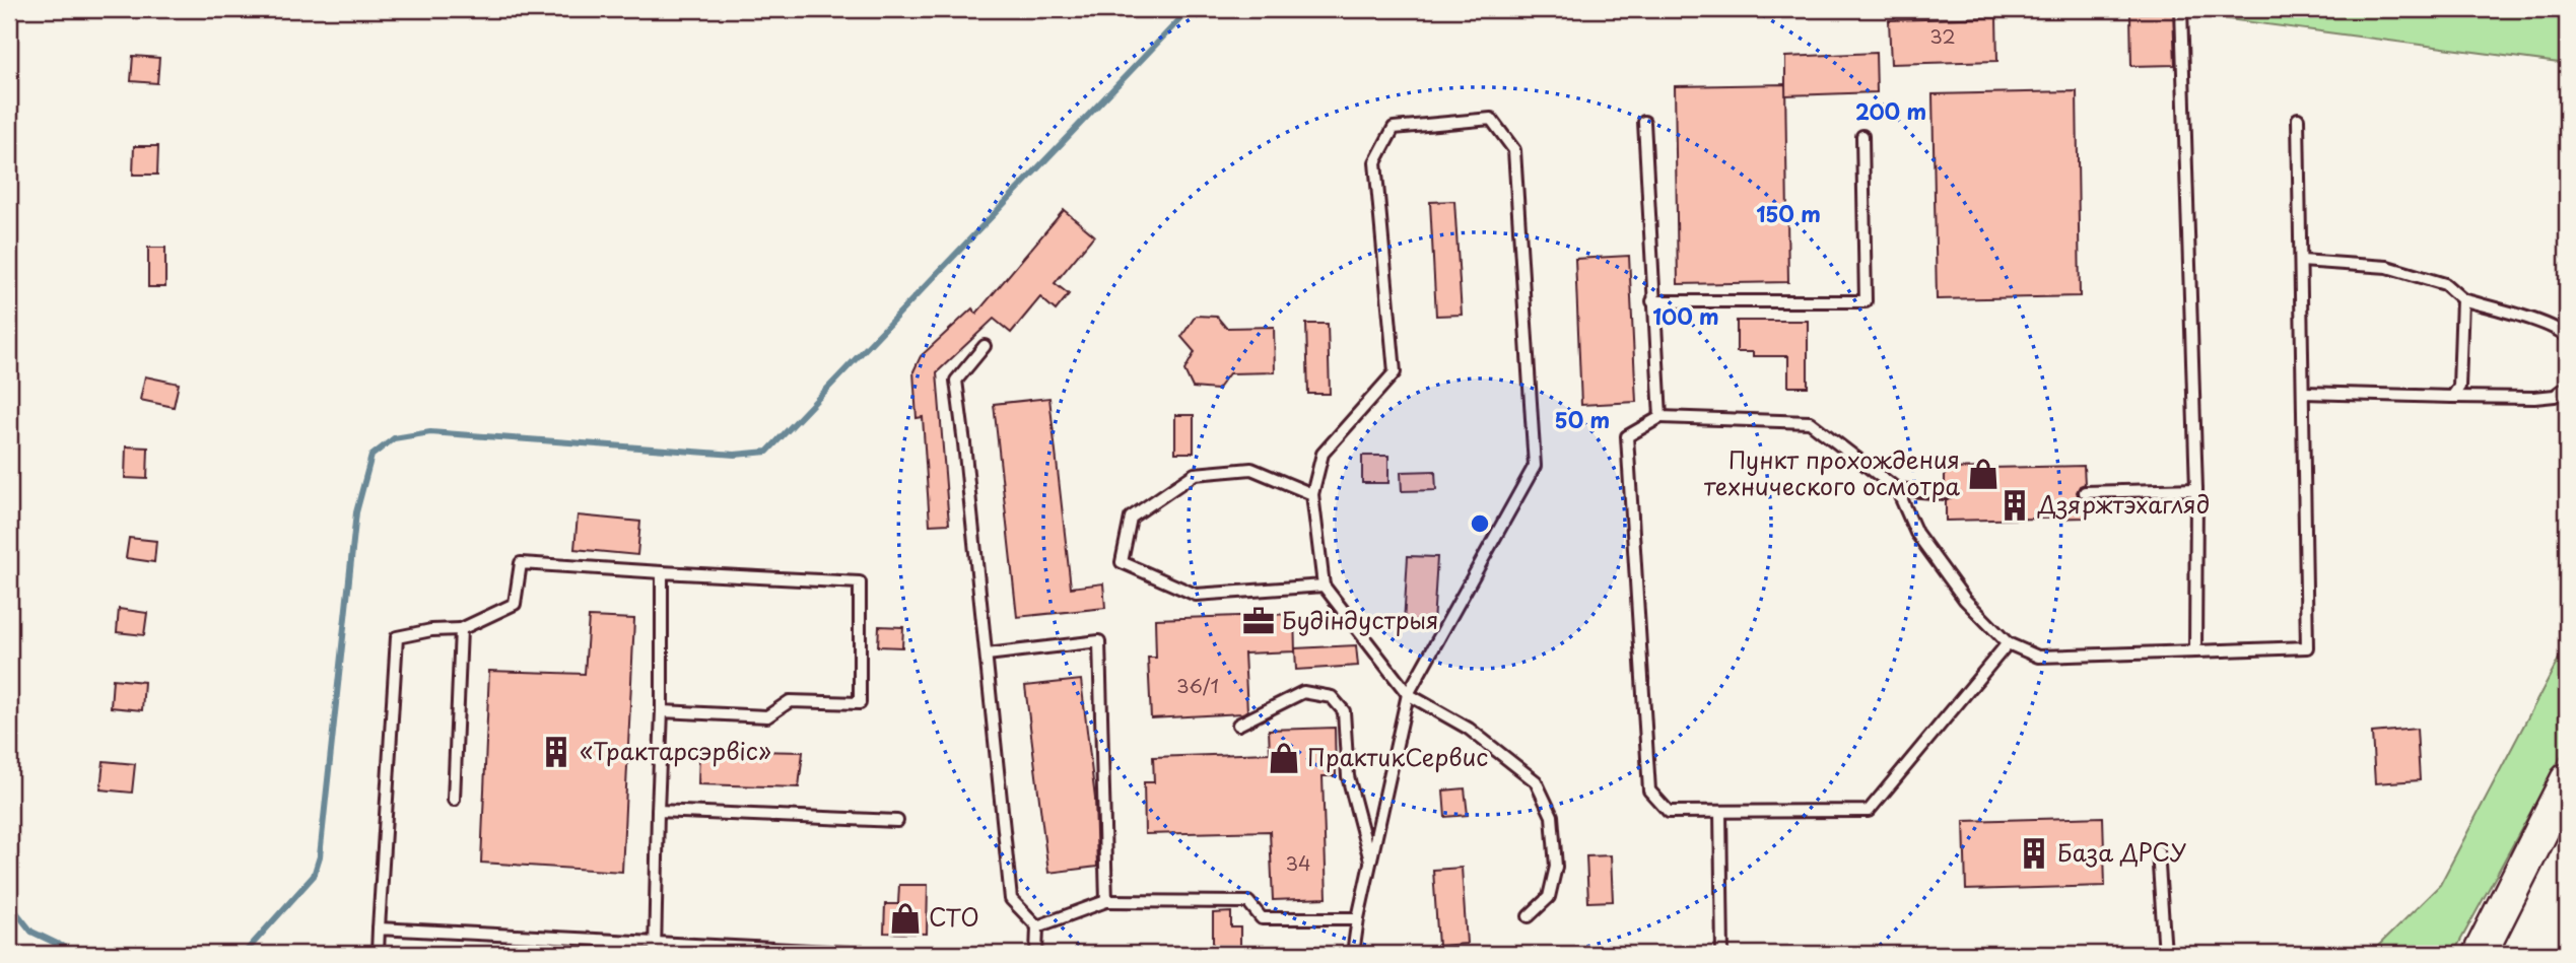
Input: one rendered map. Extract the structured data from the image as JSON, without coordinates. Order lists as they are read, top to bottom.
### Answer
{
  "places": {
    "shop": ["Пункт прохождения технического осмотра", "ПрактикСервис", "СТО"],
    "building": ["Дзяржтэхагляд", "«Трактарсэрвіс»", "База ДРСУ"],
    "office": ["Будіндустрыя"]
  },
  "house_numbers": ["32", "36/1", "34"],
  "rings": [
    "200 m",
    "150 m",
    "100 m",
    "50 m"
  ]
}
